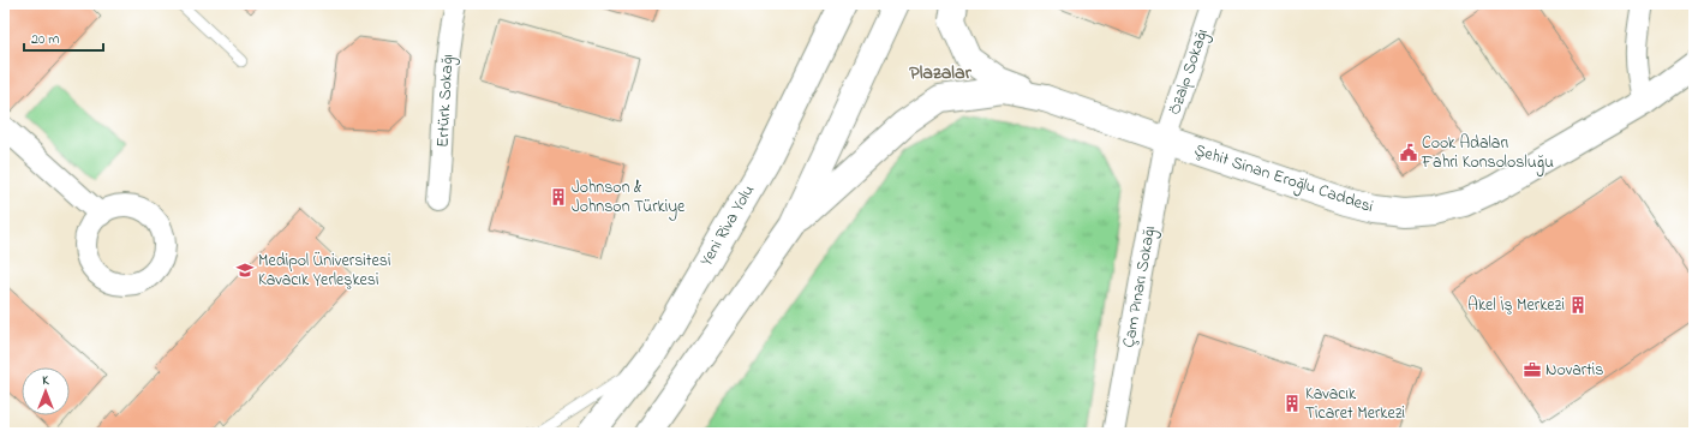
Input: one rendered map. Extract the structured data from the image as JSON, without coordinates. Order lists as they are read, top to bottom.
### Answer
{
  "streets": {
    "main road": ["Şehit Sinan Eroğlu Caddesi", "Yeni Riva Yolu"],
    "street": ["Özalp Sokağı", "Ertürk Sokağı", "Çam Pınarı Sokağı"]
  },
  "crossings": [
    ["Özalp Sokağı", "Şehit Sinan Eroğlu Caddesi"],
    ["Özalp Sokağı", "Çam Pınarı Sokağı"],
    ["Şehit Sinan Eroğlu Caddesi", "Çam Pınarı Sokağı"]
  ],
  "districts": ["Plazalar"],
  "places": {
    "public building": ["Cook Adaları Fahri Konsolosluğu"],
    "building": ["Johnson & Johnson Türkiye", "Akel İş Merkezi", "Kavacık Ticaret Merkezi"],
    "school or university": ["Medipol Üniversitesi Kavacık Yerleşkesi"],
    "office": ["Novartis"]
  },
  "scale_bar": "20 m",
  "north": "top"
}
